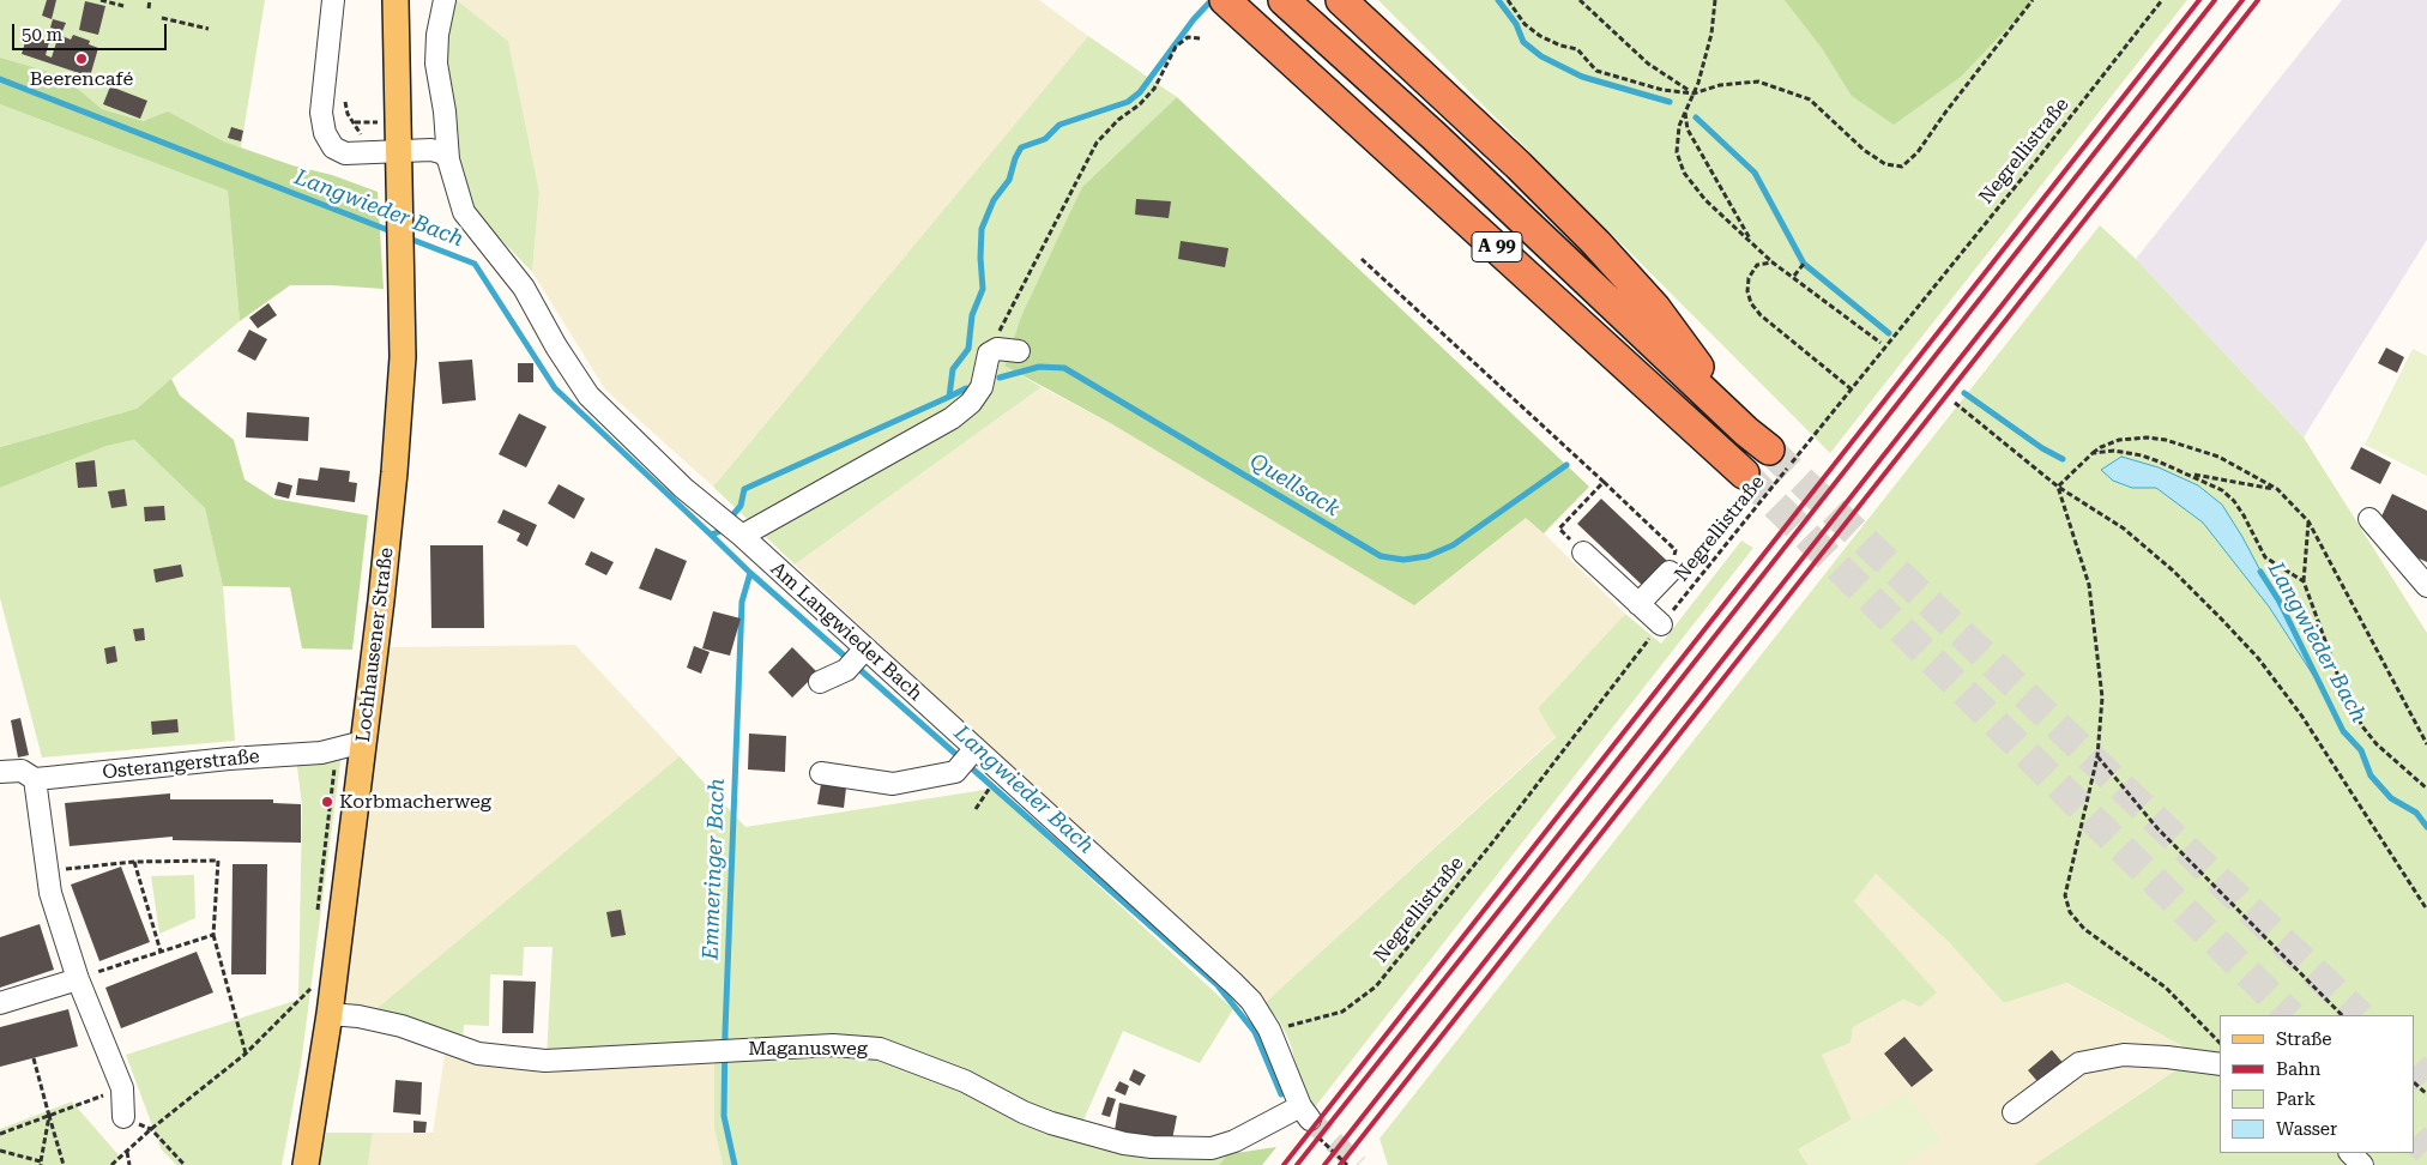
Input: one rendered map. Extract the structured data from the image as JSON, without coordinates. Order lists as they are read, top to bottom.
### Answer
{
  "streets": {
    "highway": ["A 99"],
    "main road": ["Lochhausener Straße"],
    "street": ["Am Langwieder Bach", "Osterangerstraße", "Maganusweg"],
    "path": ["Negrellistraße"]
  },
  "crossings": [
    ["Negrellistraße", "Am Langwieder Bach"],
    ["Am Langwieder Bach", "Maganusweg"],
    ["Lochhausener Straße", "Osterangerstraße"],
    ["Lochhausener Straße", "Maganusweg"]
  ],
  "water": ["Langwieder Bach", "Quellsack", "Emmeringer Bach"],
  "places": ["Beerencafé", "Korbmacherweg"],
  "legend": [
    "Straße",
    "Bahn",
    "Park",
    "Wasser"
  ],
  "scale_bar": "50 m"
}
